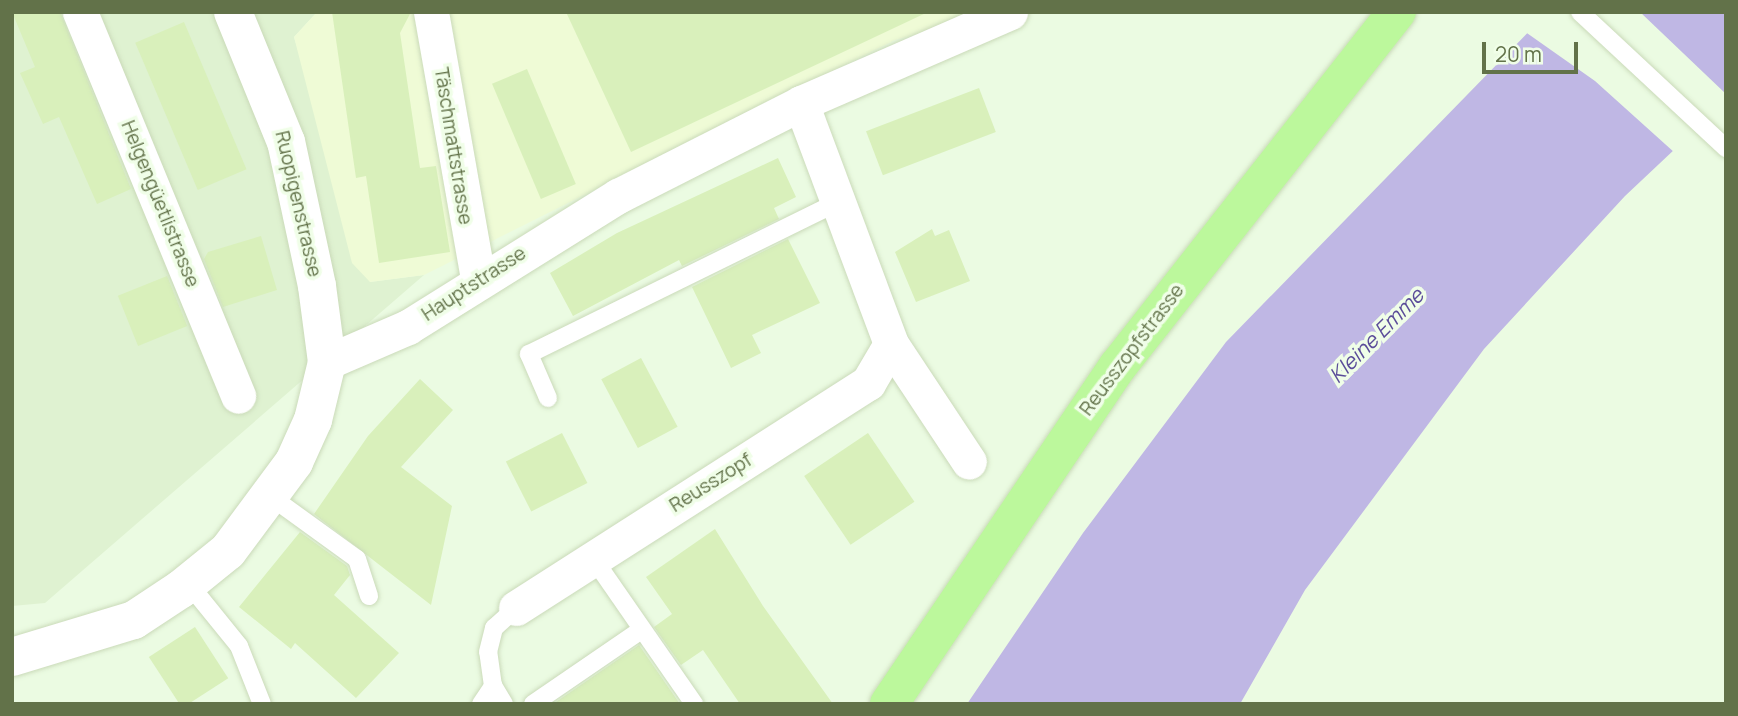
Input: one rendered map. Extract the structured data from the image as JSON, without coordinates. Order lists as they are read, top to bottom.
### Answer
{
  "streets": {
    "main road": ["Reusszopfstrasse"],
    "street": [
      "Täschmattstrasse",
      "Helgengüetlistrasse",
      "Ruopigenstrasse",
      "Hauptstrasse",
      "Reusszopf"
    ]
  },
  "crossings": [
    ["Täschmattstrasse", "Hauptstrasse"],
    ["Ruopigenstrasse", "Hauptstrasse"]
  ],
  "water": ["Kleine Emme"],
  "scale_bar": "20 m"
}
